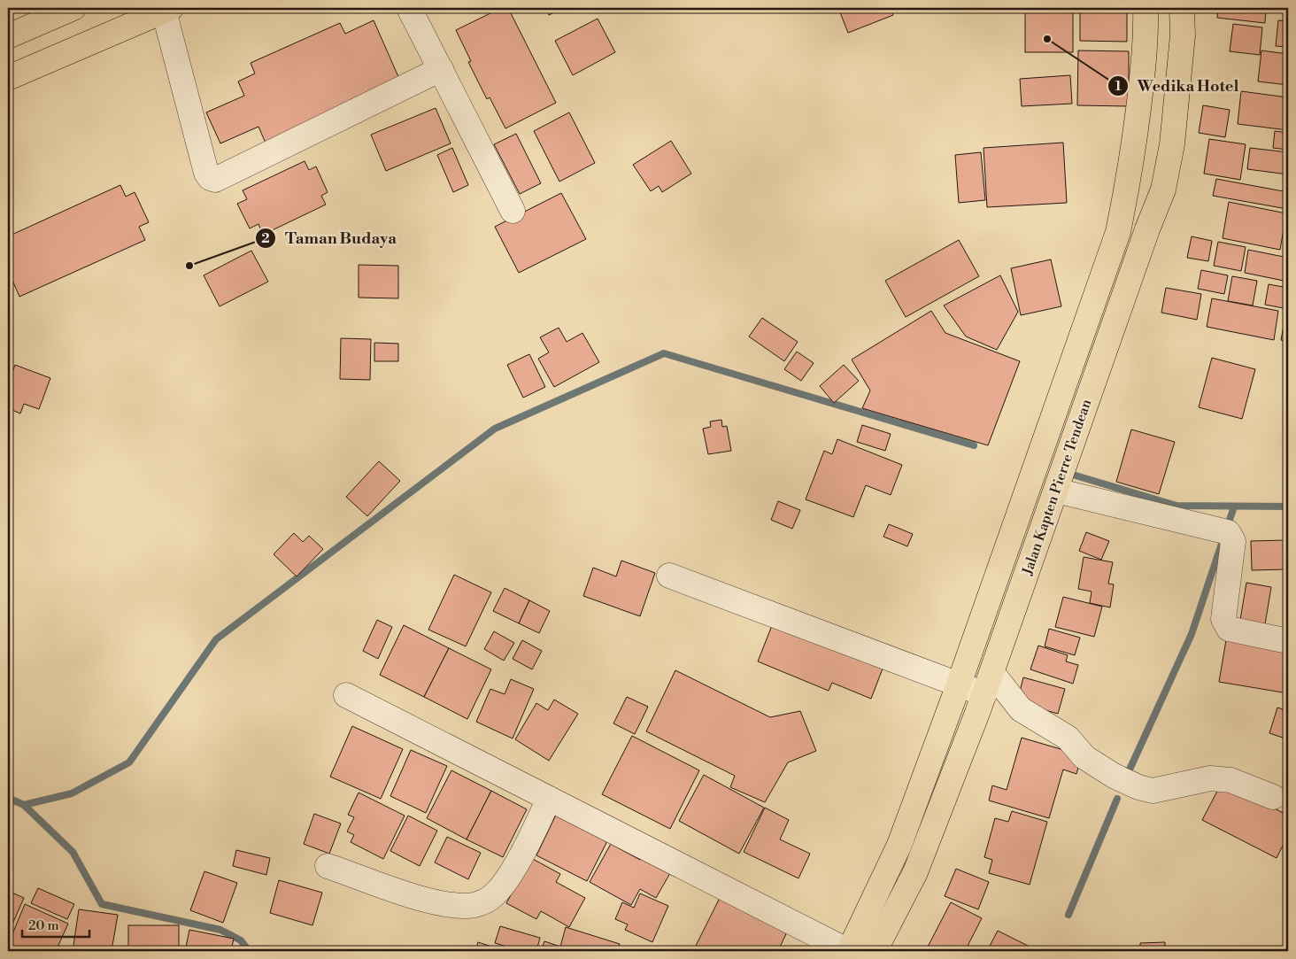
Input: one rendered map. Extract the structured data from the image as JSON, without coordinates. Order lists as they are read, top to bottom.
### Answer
{
  "streets": {
    "main road": ["Jalan Kapten Pierre Tendean"]
  },
  "places": ["Wedika Hotel", "Taman Budaya"],
  "scale_bar": "20 m"
}
